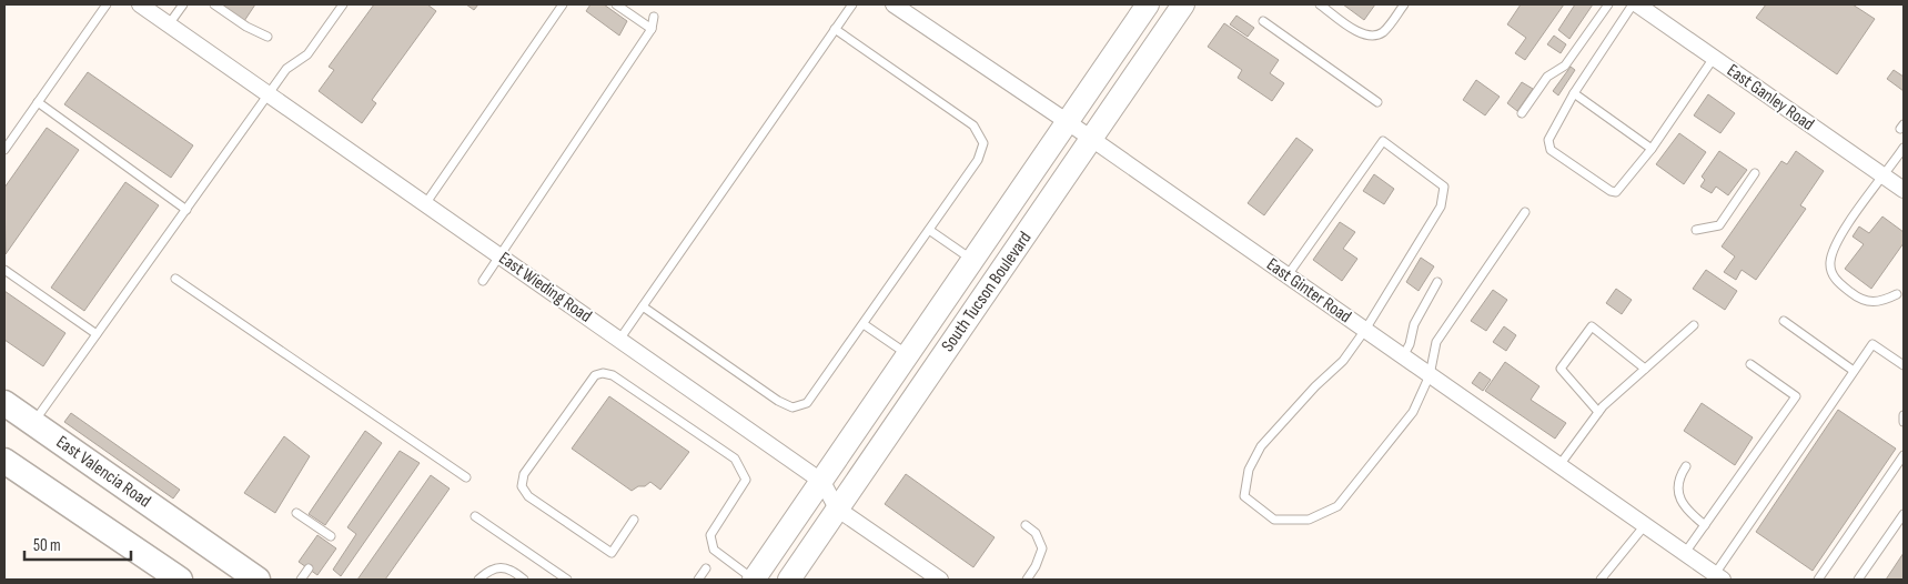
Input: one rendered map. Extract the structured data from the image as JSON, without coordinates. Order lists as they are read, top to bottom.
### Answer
{
  "streets": {
    "main road": ["South Tucson Boulevard", "East Valencia Road"],
    "street": ["East Ganley Road", "East Wieding Road", "East Ginter Road"]
  },
  "crossings": [
    ["East Wieding Road", "South Tucson Boulevard"],
    ["East Ginter Road", "South Tucson Boulevard"]
  ],
  "scale_bar": "50 m"
}
